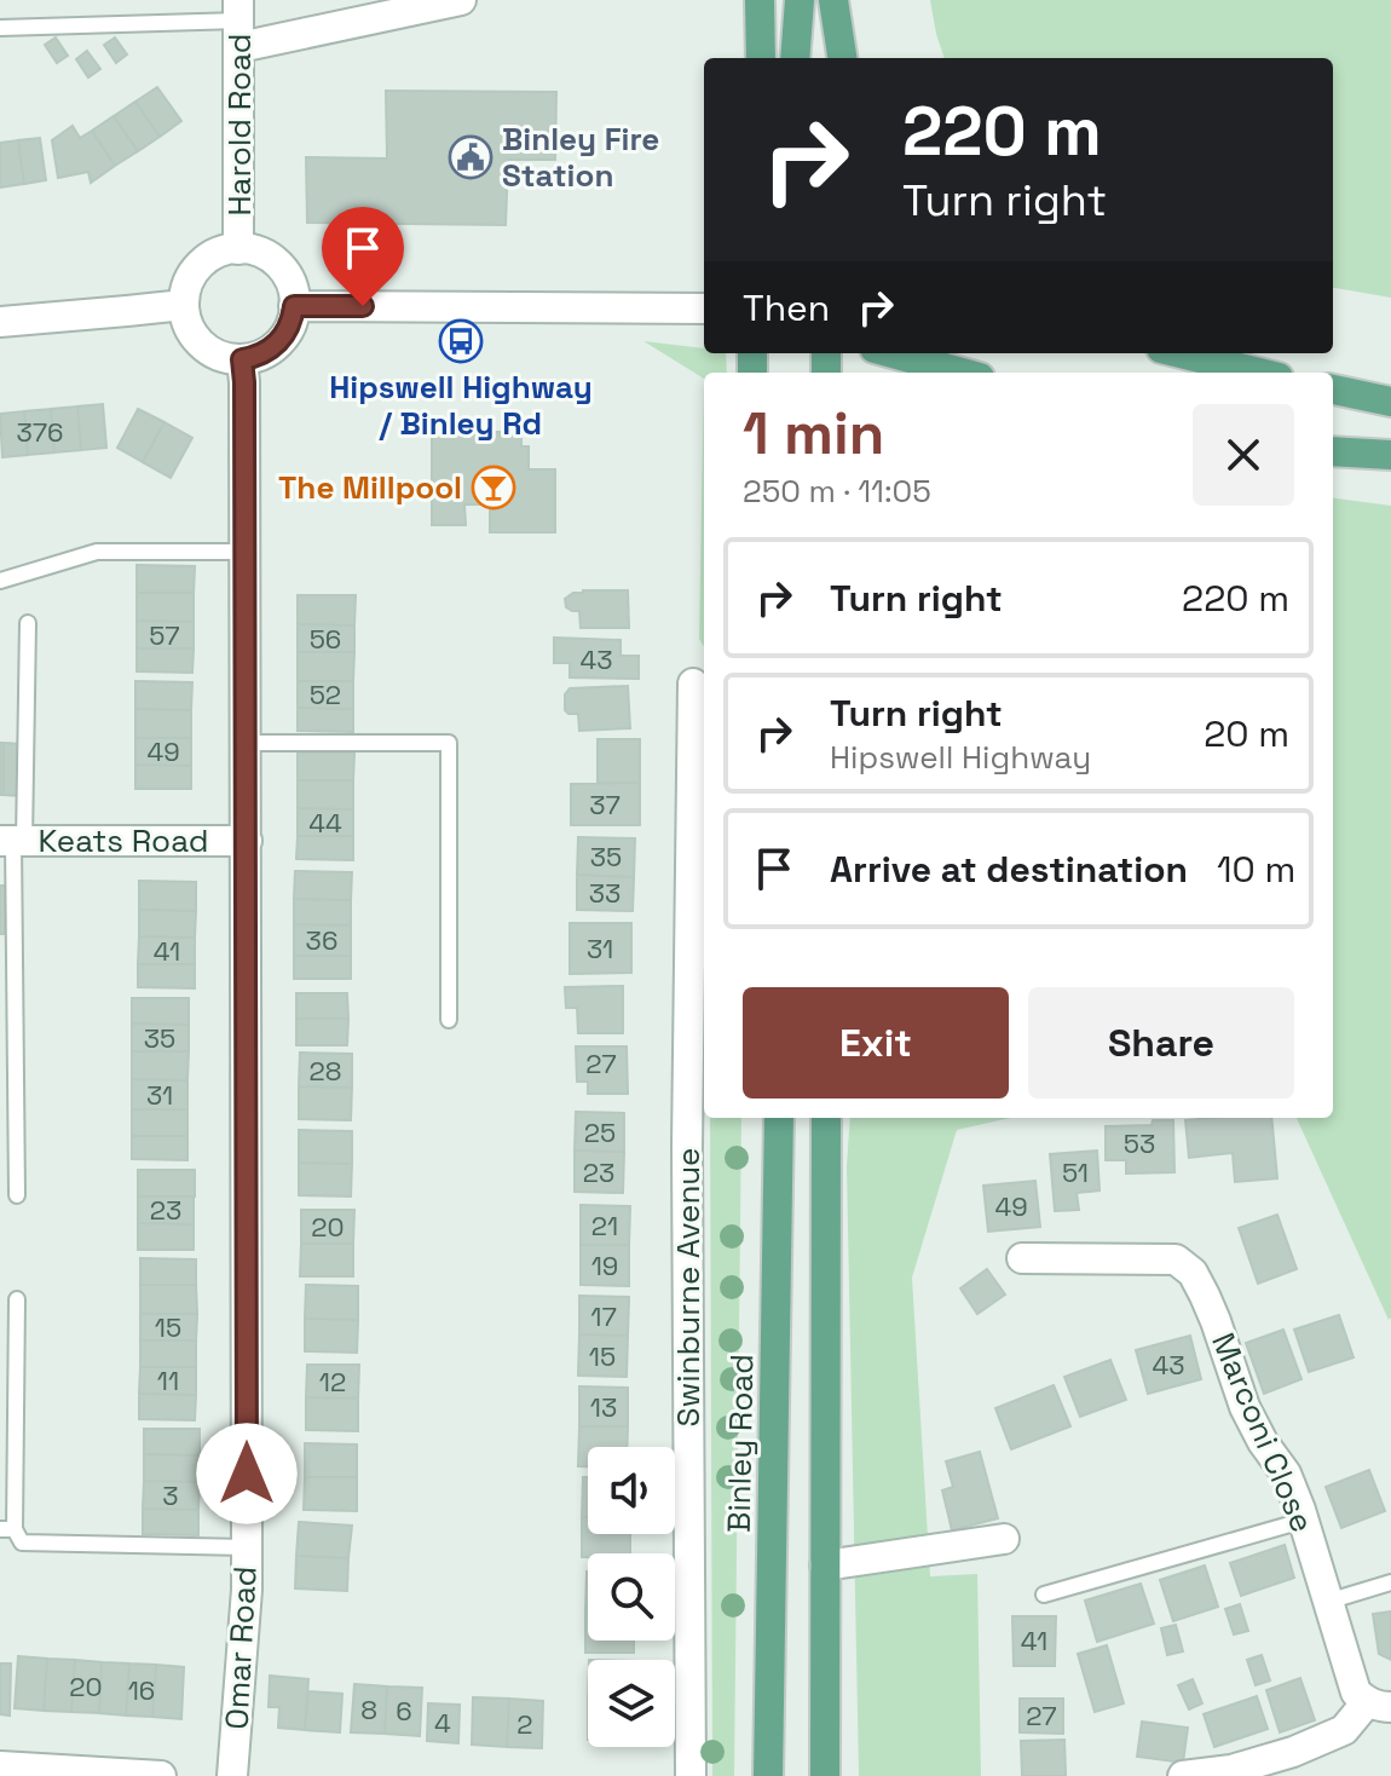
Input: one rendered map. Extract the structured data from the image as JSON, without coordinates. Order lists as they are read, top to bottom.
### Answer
{
  "streets": {
    "main road": ["Binley Road"],
    "street": [
      "Harold Road",
      "Keats Road",
      "Swinburne Avenue",
      "Marconi Close",
      "Omar Road"
    ]
  },
  "crossings": [
    ["Harold Road", "Omar Road"],
    ["Keats Road", "Omar Road"]
  ],
  "places": {
    "public building": ["Binley Fire Station"],
    "bus stop": ["Hipswell Highway / Binley Rd"],
    "bar": ["The Millpool"]
  },
  "house_numbers": [
    "376",
    "57",
    "56",
    "43",
    "52",
    "49",
    "37",
    "44",
    "35",
    "33",
    "36",
    "31",
    "41",
    "35",
    "27",
    "28",
    "31",
    "25",
    "53",
    "23",
    "51",
    "49",
    "23",
    "21",
    "20",
    "19",
    "17",
    "15",
    "15",
    "43",
    "11",
    "12",
    "13",
    "3",
    "41",
    "20",
    "16",
    "8",
    "6",
    "27",
    "4",
    "2"
  ],
  "page": {
    "turn": ["220 m", "Turn right"],
    "then": "Then",
    "heading": ["1 min", "250 m · 11:05"],
    "list": [
      {
        "name": "Turn right",
        "value": "220 m"
      },
      {
        "name": "Turn right",
        "note": "Hipswell Highway",
        "value": "20 m"
      },
      {
        "name": "Arrive at destination",
        "value": "10 m"
      }
    ],
    "buttons": ["Exit", "Share"]
  }
}
